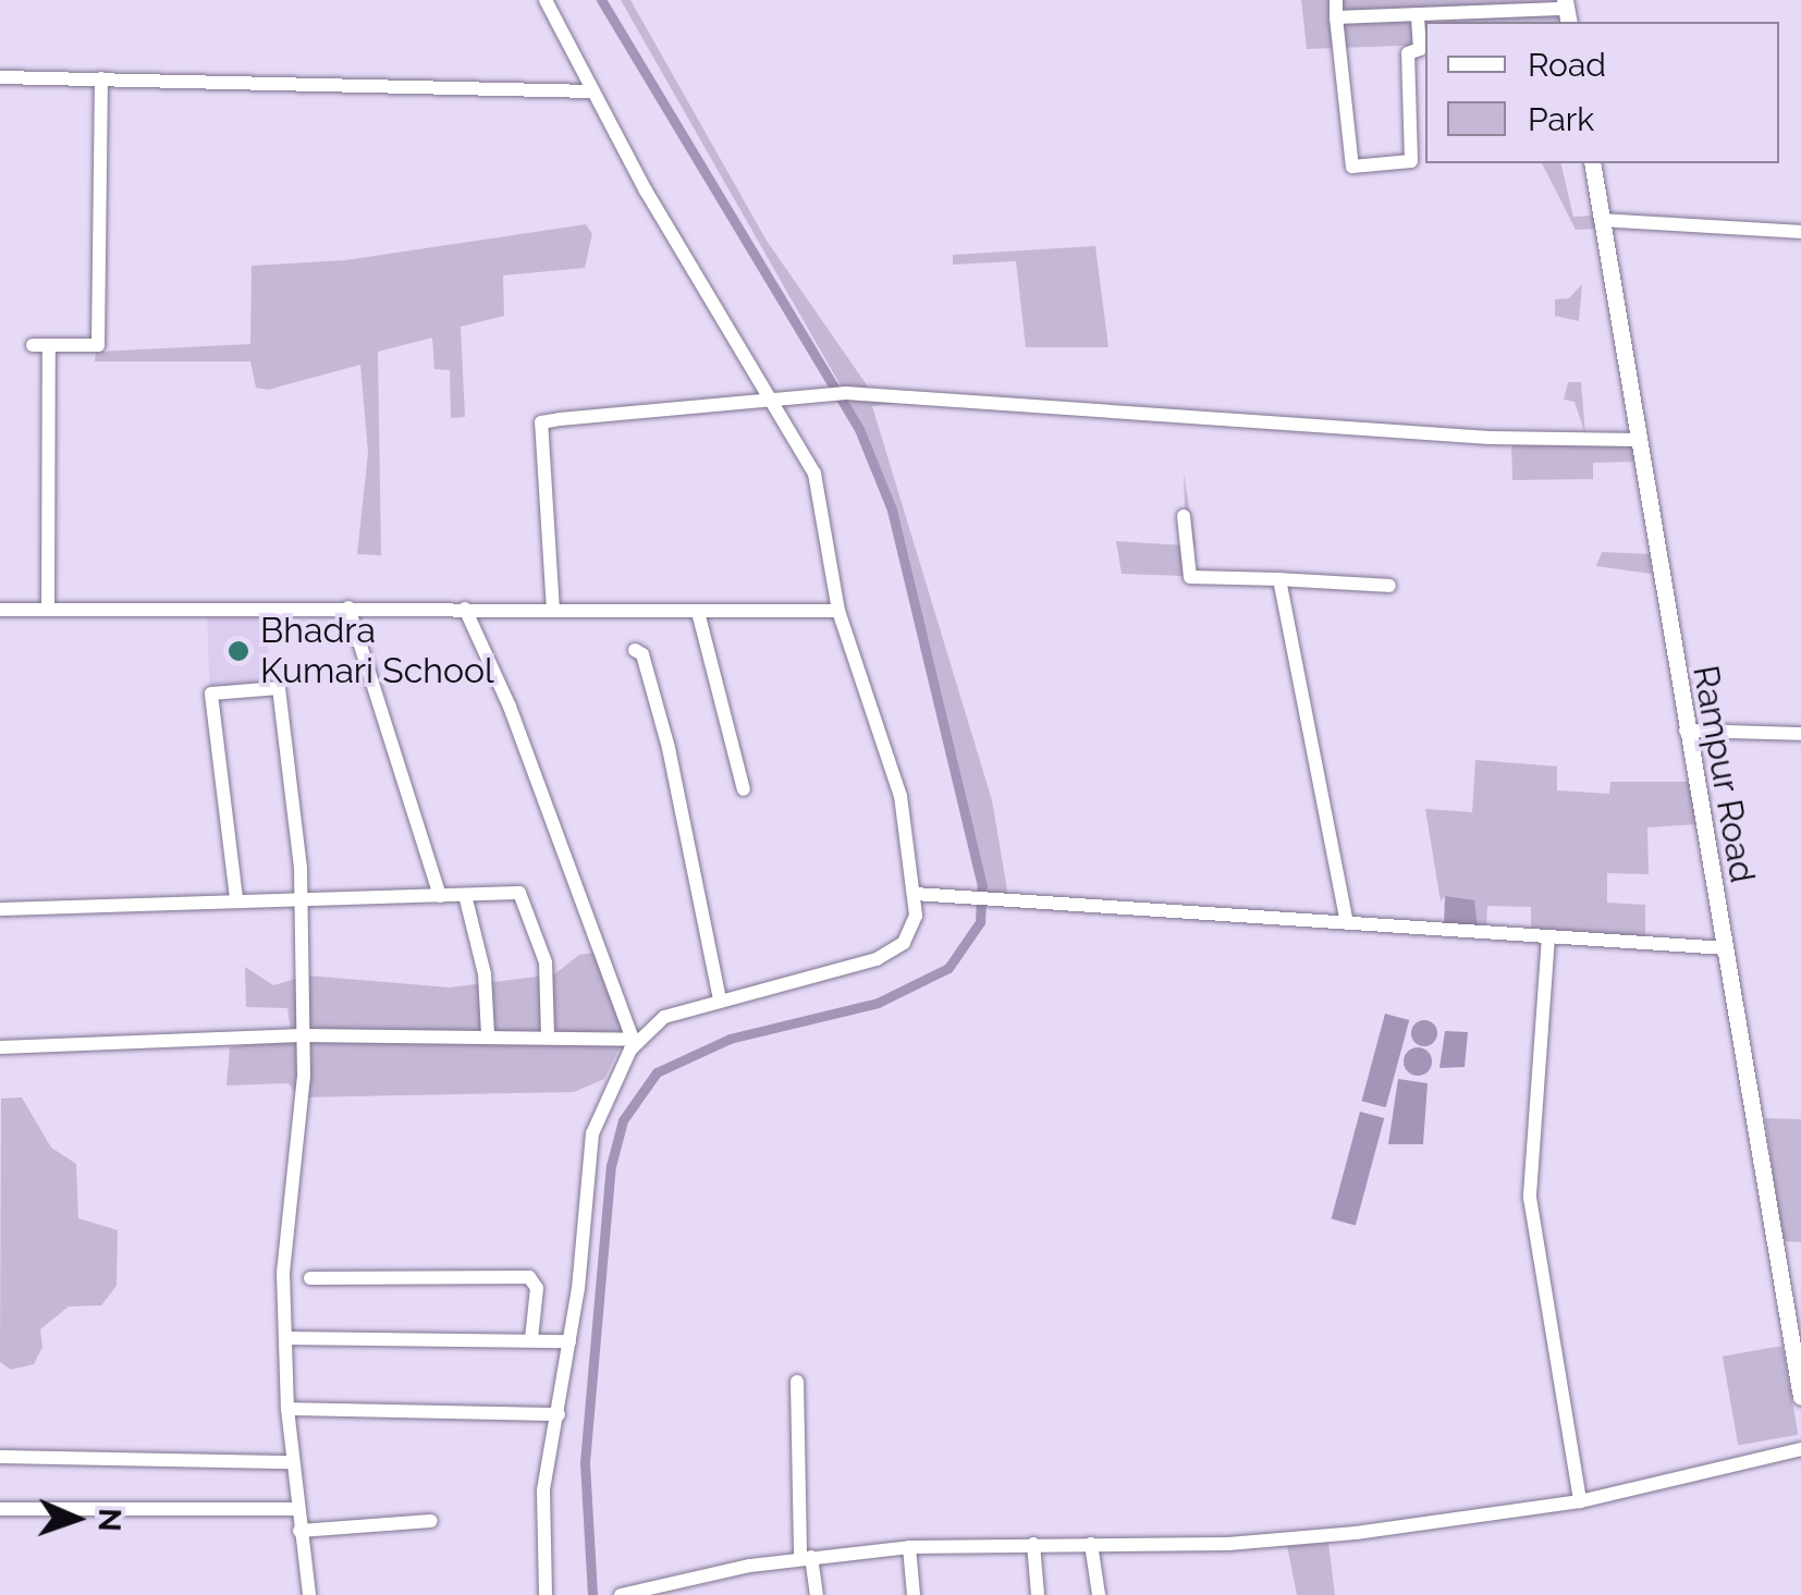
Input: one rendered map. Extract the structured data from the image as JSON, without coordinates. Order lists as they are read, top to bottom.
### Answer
{
  "streets": {
    "main road": ["Rampur Road"]
  },
  "places": ["Bhadra Kumari School"],
  "legend": ["Road", "Park"],
  "north": "right"
}
